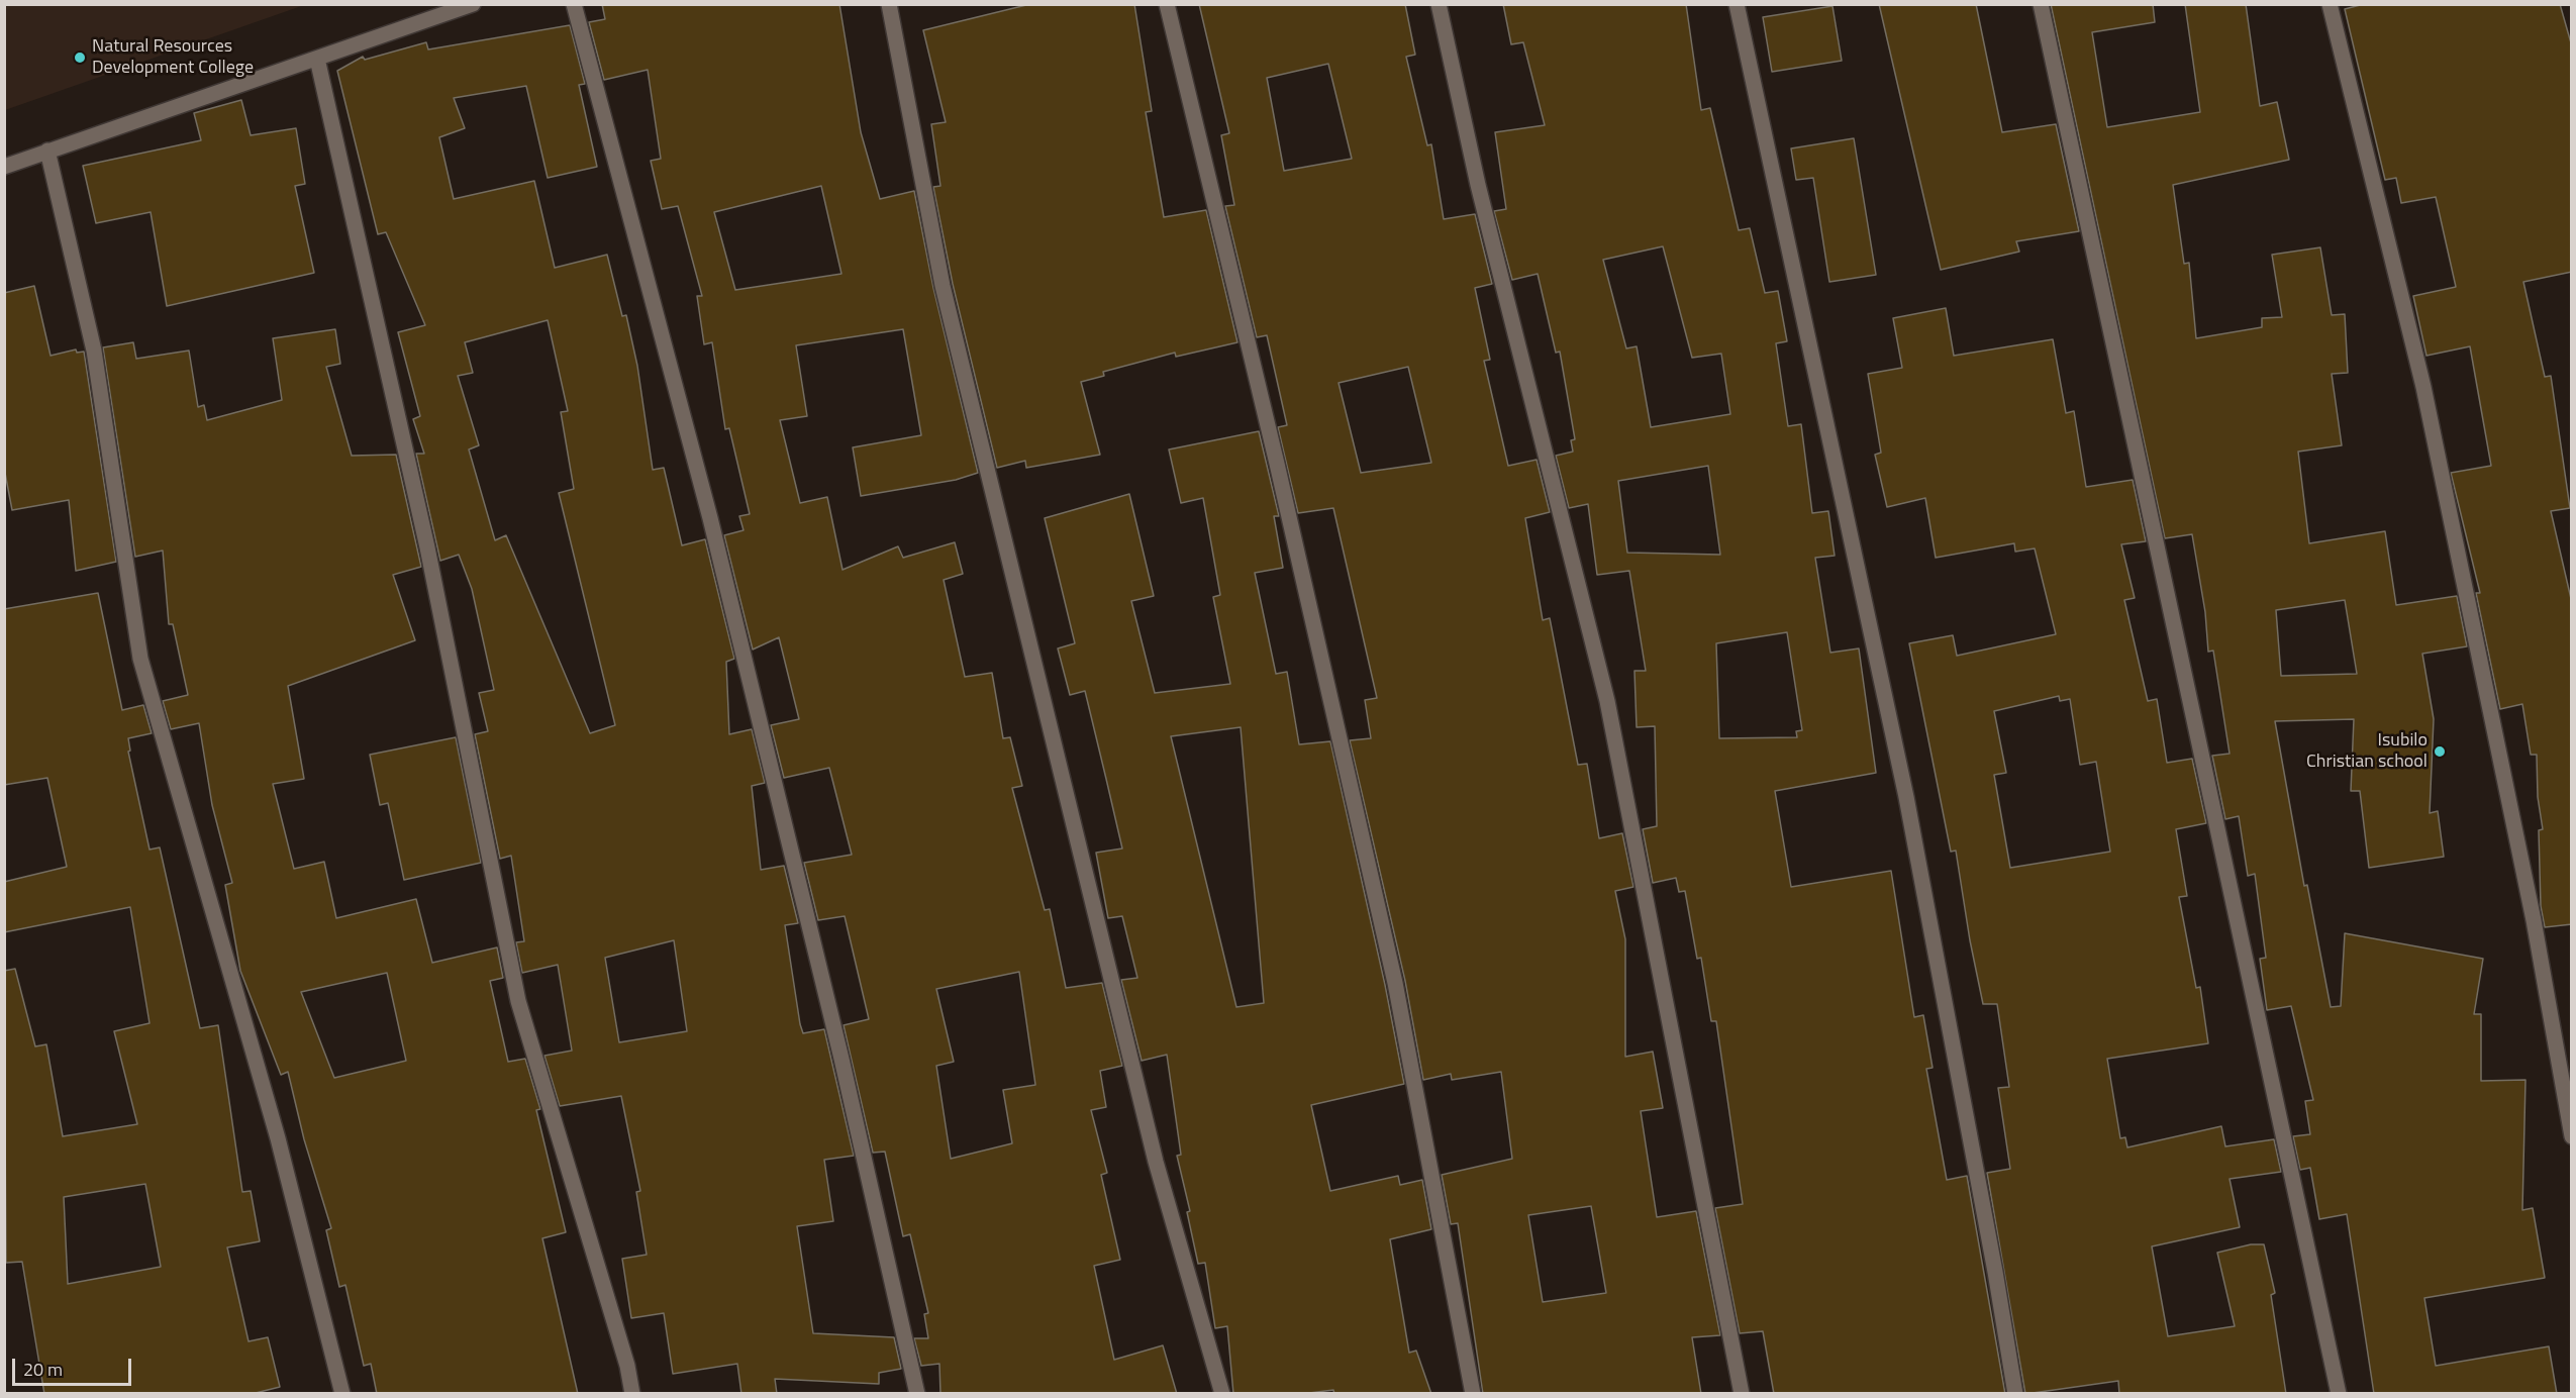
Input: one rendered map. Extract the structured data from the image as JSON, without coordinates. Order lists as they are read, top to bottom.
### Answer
{
  "places": ["Natural Resources Development College", "Isubilo Christian school"],
  "scale_bar": "20 m"
}
